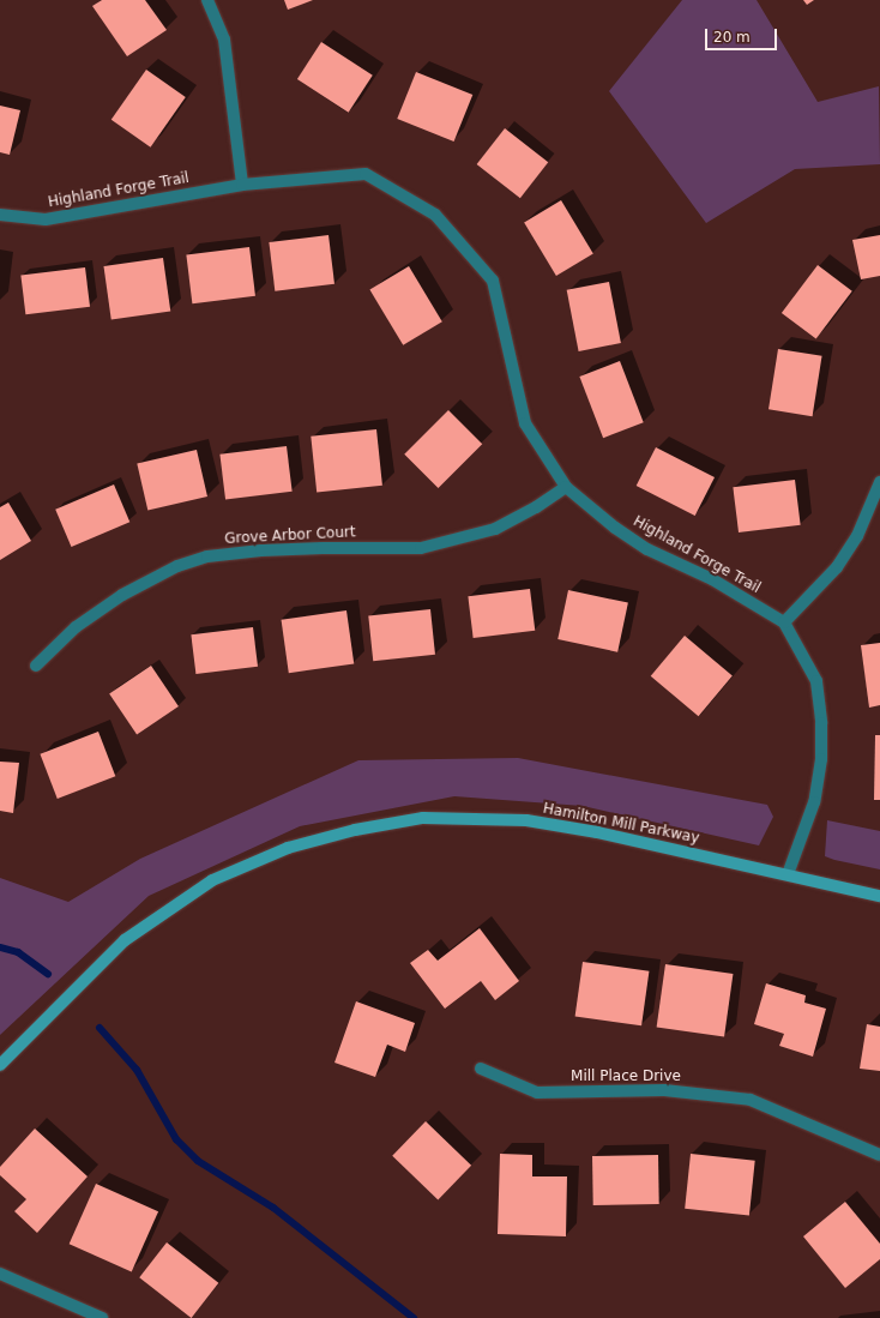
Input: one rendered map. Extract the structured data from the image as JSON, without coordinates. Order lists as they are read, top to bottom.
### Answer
{
  "streets": {
    "street": [
      "Highland Forge Trail",
      "Grove Arbor Court",
      "Hamilton Mill Parkway",
      "Mill Place Drive"
    ]
  },
  "crossings": [
    ["Highland Forge Trail", "Grove Arbor Court"]
  ],
  "scale_bar": "20 m"
}
